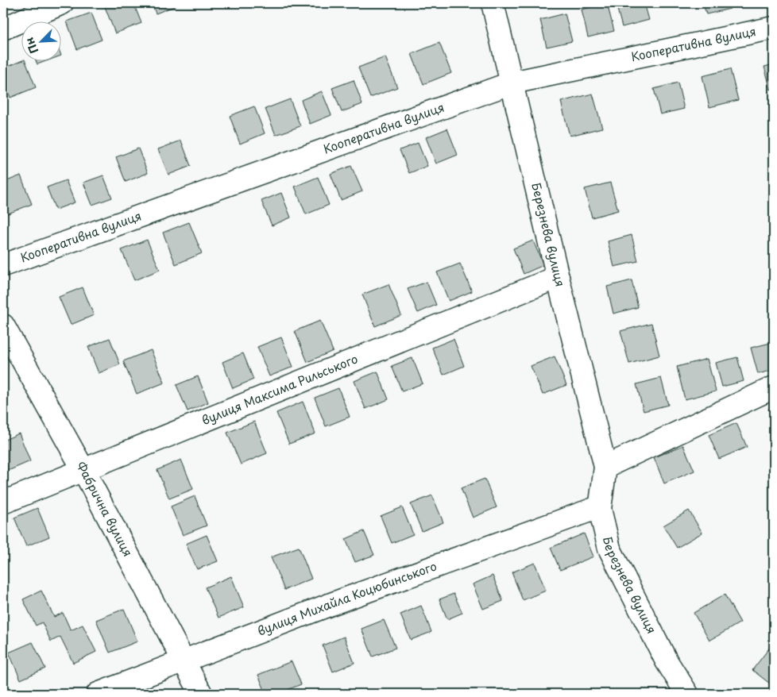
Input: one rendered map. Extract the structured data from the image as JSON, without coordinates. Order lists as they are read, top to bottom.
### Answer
{
  "streets": {
    "street": [
      "Кооперативна вулиця",
      "Березнева вулиця",
      "вулиця Максима Рильського",
      "Фабрична вулиця",
      "вулиця Михайла Коцюбинського"
    ]
  },
  "crossings": [
    ["Кооперативна вулиця", "Березнева вулиця"],
    ["Березнева вулиця", "вулиця Максима Рильського"],
    ["Березнева вулиця", "вулиця Михайла Коцюбинського"],
    ["вулиця Максима Рильського", "Фабрична вулиця"],
    ["Фабрична вулиця", "вулиця Михайла Коцюбинського"]
  ],
  "north": "bottom left"
}
